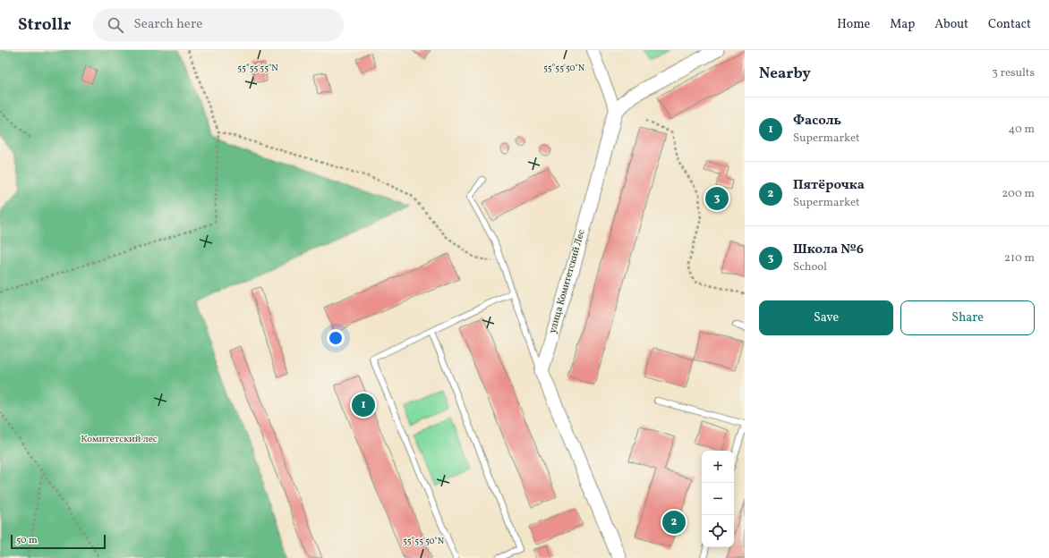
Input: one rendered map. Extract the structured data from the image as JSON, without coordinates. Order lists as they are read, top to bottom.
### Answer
{
  "streets": {
    "street": ["улица Комитетский Лес"]
  },
  "parks": ["Комитетский лес"],
  "scale_bar": "50 m",
  "page": {
    "header": "Strollr",
    "search": "Search here",
    "nav": [
      "Home",
      "Map",
      "About",
      "Contact"
    ],
    "heading": ["Nearby", "3 results"],
    "list": [
      {
        "mark": "1",
        "name": "Фасоль",
        "note": "Supermarket",
        "value": "40 m"
      },
      {
        "mark": "2",
        "name": "Пятёрочка",
        "note": "Supermarket",
        "value": "200 m"
      },
      {
        "mark": "3",
        "name": "Школа №6",
        "note": "School",
        "value": "210 m"
      }
    ],
    "pins": ["3", "1", "2"],
    "buttons": ["Save", "Share"],
    "map_buttons": ["+", "−"],
    "scale": "50 m"
  },
  "coordinates": ["55°55'55\"N", "55°55'50\"N"]
}
